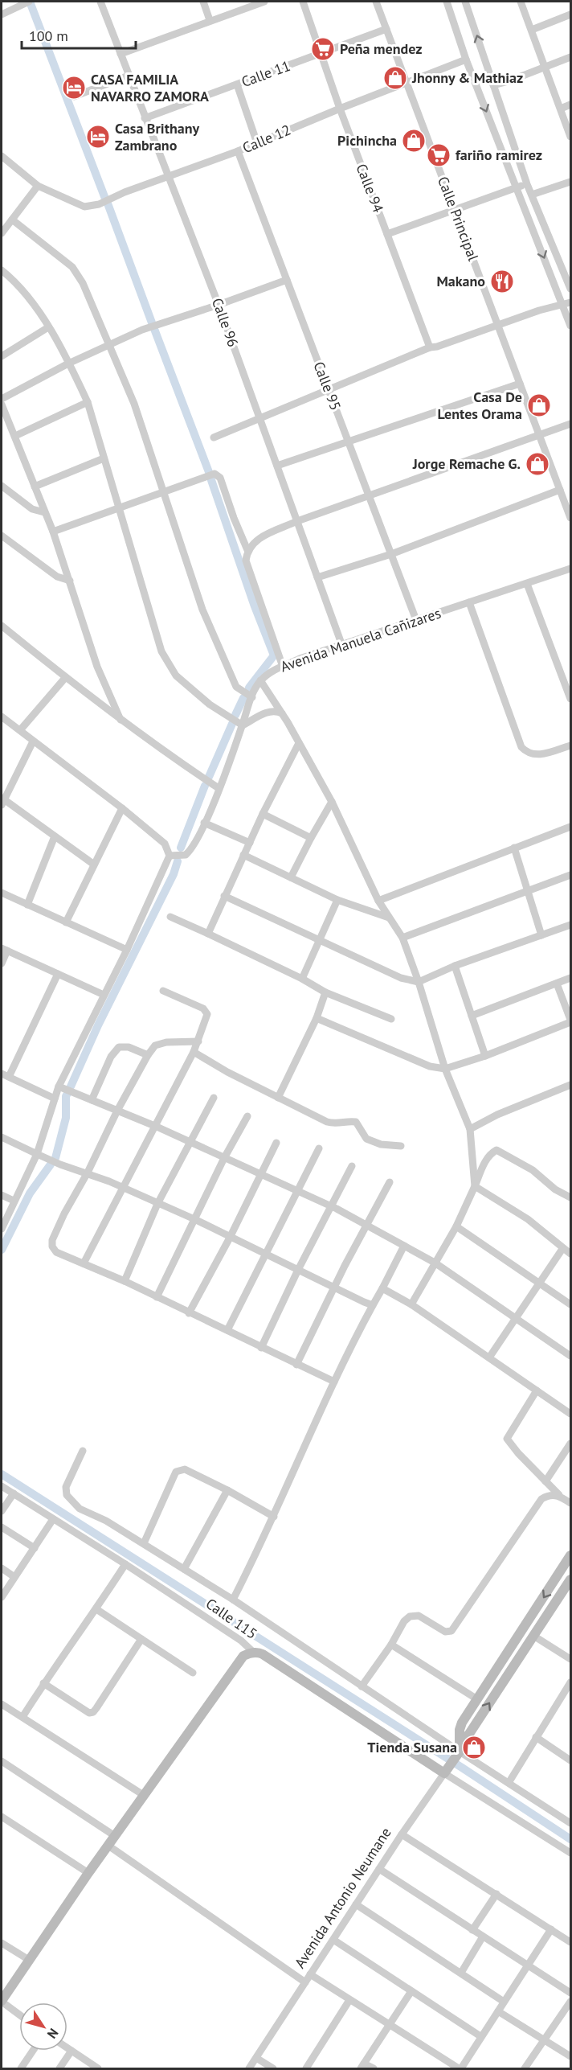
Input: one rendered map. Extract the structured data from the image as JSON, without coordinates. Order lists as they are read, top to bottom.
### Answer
{
  "streets": {
    "street": [
      "Calle 11",
      "Calle 12",
      "Calle 94",
      "Calle Principal",
      "Calle 96",
      "Calle 95",
      "Avenida Manuela Cañizares",
      "Calle 115",
      "Avenida Antonio Neumane"
    ]
  },
  "crossings": [
    ["Calle 11", "Calle 94"],
    ["Calle 11", "Calle Principal"],
    ["Calle 11", "Calle 96"],
    ["Calle 12", "Calle 94"],
    ["Calle 12", "Calle Principal"],
    ["Calle 12", "Calle 96"],
    ["Calle 12", "Calle 95"],
    ["Calle 96", "Avenida Manuela Cañizares"],
    ["Calle 95", "Avenida Manuela Cañizares"],
    ["Calle 115", "Avenida Antonio Neumane"]
  ],
  "places": {
    "supermarket": ["Peña mendez", "fariño ramirez"],
    "shop": [
      "Jhonny & Mathiaz",
      "Pichincha",
      "Casa De Lentes Orama",
      "Jorge Remache G.",
      "Tienda Susana"
    ],
    "hotel": ["CASA FAMILIA NAVARRO ZAMORA", "Casa Brithany Zambrano"],
    "restaurant": ["Makano"]
  },
  "scale_bar": "100 m",
  "north": "bottom right"
}
